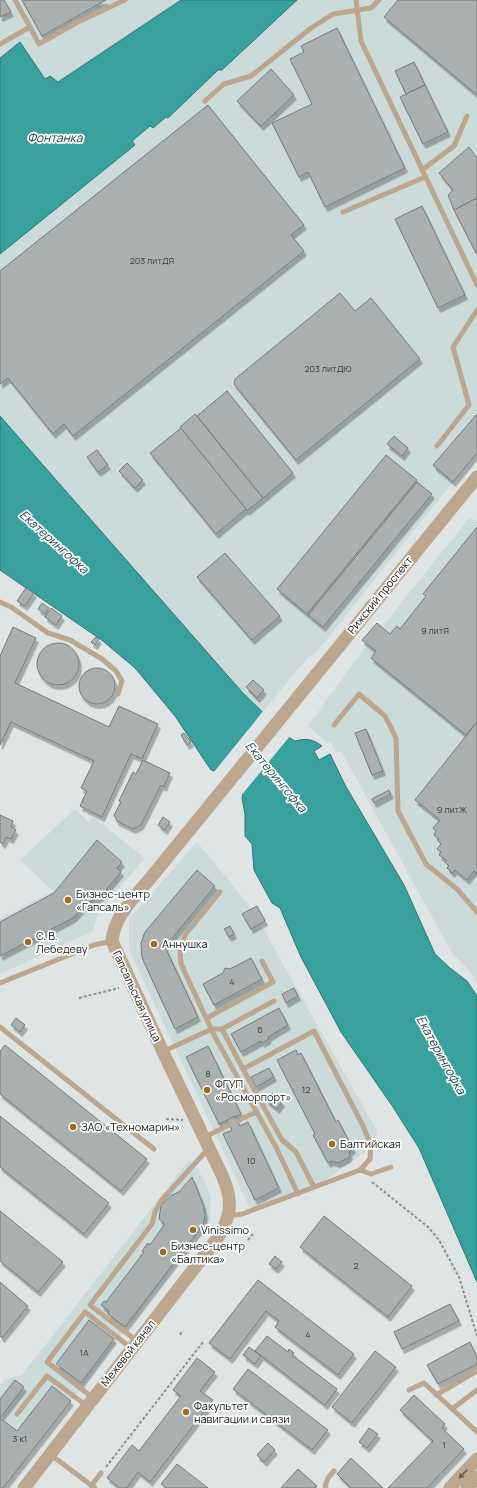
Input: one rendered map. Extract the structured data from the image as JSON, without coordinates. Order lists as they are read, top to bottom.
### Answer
{
  "streets": {
    "street": ["Рижский проспект", "Гапсальская улица", "Межевой канал"]
  },
  "crossings": [
    ["Рижский проспект", "Гапсальская улица"],
    ["Гапсальская улица", "Межевой канал"]
  ],
  "water": ["Фонтанка", "Екатерингофка"],
  "places": [
    "Бизнес-центр «Гапсаль»",
    "С. В. Лебедеву",
    "Аннушка",
    "ФГУП «Росморпорт»",
    "ЗАО «Техномарин»",
    "Балтийская",
    "Vinissimo",
    "Бизнес-центр «Балтика»",
    "Факультет навигации и связи"
  ],
  "house_numbers": [
    "203 литДЯ",
    "203 литДЮ",
    "9 литЯ",
    "9 литЖ",
    "4",
    "6",
    "8",
    "12",
    "10",
    "2",
    "4",
    "1А",
    "3 к1",
    "1"
  ]
}
